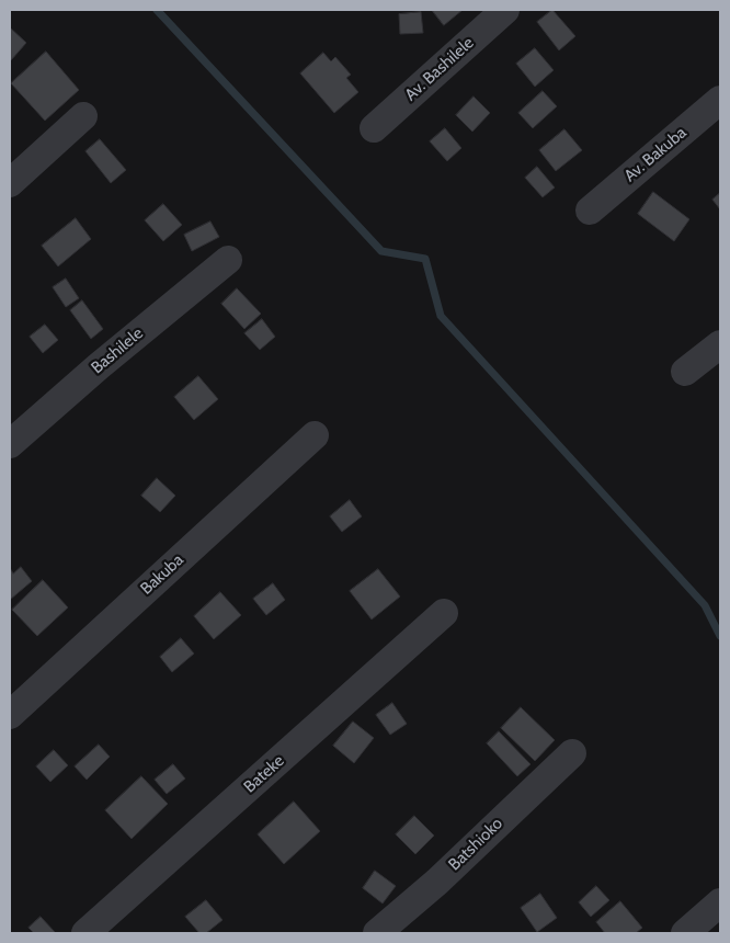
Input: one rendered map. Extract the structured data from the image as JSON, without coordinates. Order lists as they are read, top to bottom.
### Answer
{
  "streets": {
    "street": [
      "Av. Bashilele",
      "Av. Bakuba",
      "Bashilele",
      "Bakuba",
      "Bateke",
      "Batshioko"
    ]
  }
}
